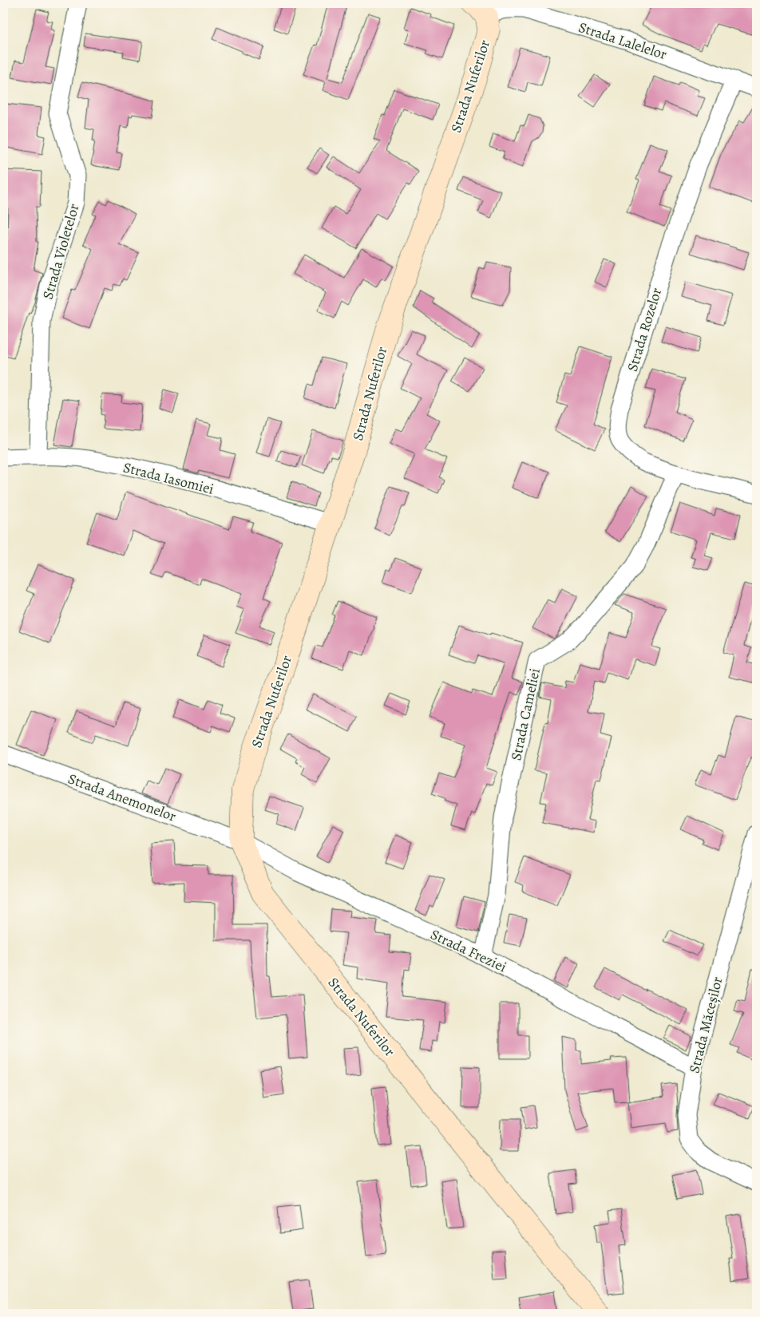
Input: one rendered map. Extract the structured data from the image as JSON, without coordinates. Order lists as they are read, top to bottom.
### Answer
{
  "streets": {
    "main road": ["Strada Nuferilor"],
    "street": [
      "Strada Lalelelor",
      "Strada Violetelor",
      "Strada Rozelor",
      "Strada Iasomiei",
      "Strada Cameliei",
      "Strada Anemonelor",
      "Strada Freziei",
      "Strada Măceșilor"
    ]
  },
  "crossings": [
    ["Strada Lalelelor", "Strada Nuferilor"],
    ["Strada Lalelelor", "Strada Rozelor"],
    ["Strada Nuferilor", "Strada Iasomiei"],
    ["Strada Nuferilor", "Strada Anemonelor"],
    ["Strada Nuferilor", "Strada Freziei"],
    ["Strada Violetelor", "Strada Iasomiei"],
    ["Strada Rozelor", "Strada Cameliei"],
    ["Strada Cameliei", "Strada Freziei"],
    ["Strada Anemonelor", "Strada Freziei"],
    ["Strada Freziei", "Strada Măceșilor"]
  ]
}
